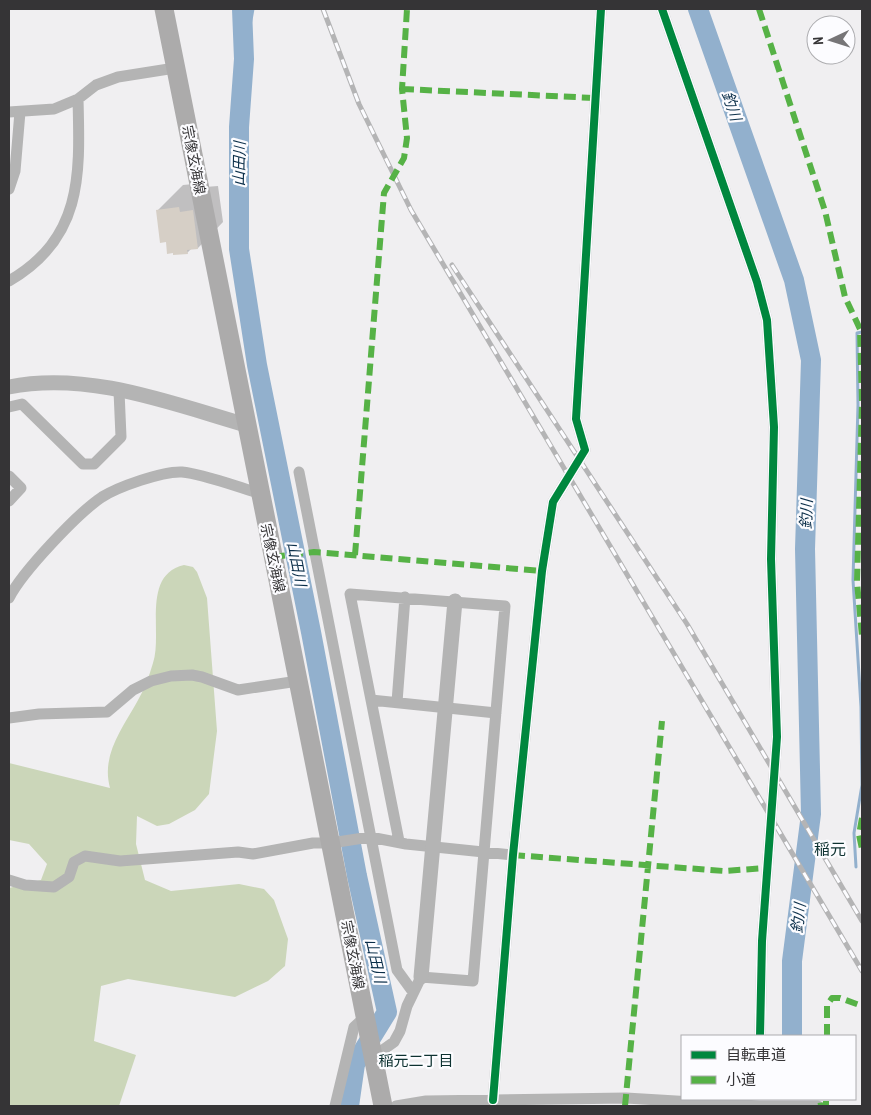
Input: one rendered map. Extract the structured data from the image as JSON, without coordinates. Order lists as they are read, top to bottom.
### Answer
{
  "streets": {
    "main road": ["宗像玄海線"]
  },
  "districts": ["稲元", "稲元二丁目"],
  "water": ["釣川", "山田川"],
  "legend": ["自転車道", "小道"],
  "north": "left"
}
